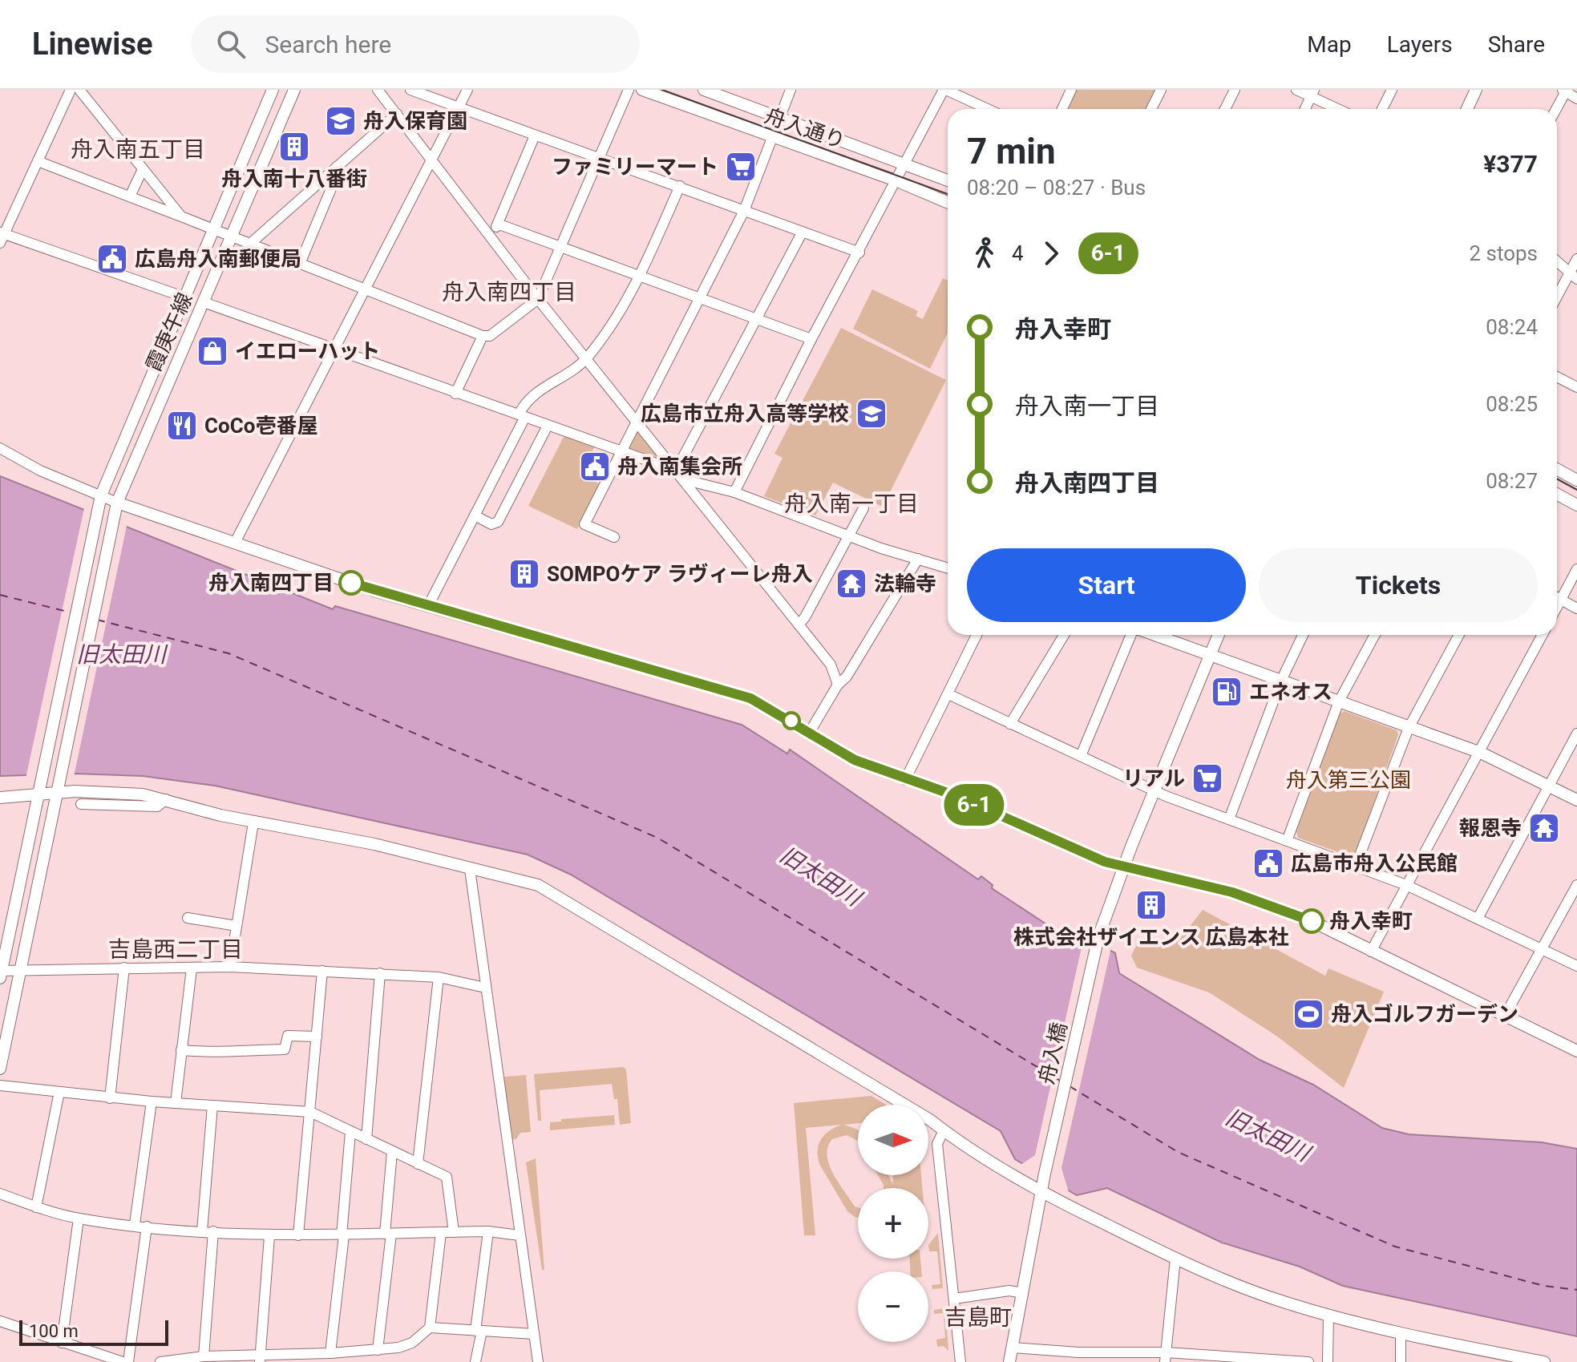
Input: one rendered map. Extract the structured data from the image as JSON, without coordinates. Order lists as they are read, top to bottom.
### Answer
{
  "streets": {
    "street": ["舟入通り", "霞庚午線", "舟入橋"]
  },
  "districts": [
    "舟入南五丁目",
    "舟入南四丁目",
    "舟入南一丁目",
    "吉島西二丁目",
    "吉島町"
  ],
  "water": ["旧太田川"],
  "parks": ["舟入第三公園"],
  "places": {
    "school or university": ["舟入保育園", "広島市立舟入高等学校"],
    "building": ["舟入南十八番街", "SOMPOケア ラヴィーレ舟入", "株式会社ザイエンス 広島本社"],
    "supermarket": ["ファミリーマート", "リアル"],
    "public building": ["広島舟入南郵便局", "舟入南集会所", "広島市舟入公民館"],
    "shop": ["イエローハット"],
    "restaurant": ["CoCo壱番屋"],
    "other": ["舟入南四丁目", "舟入幸町"],
    "temple": ["法輪寺", "報恩寺"],
    "fuel station": ["エネオス"],
    "sports": ["舟入ゴルフガーデン"]
  },
  "lines": ["bus line 6-1"],
  "scale_bar": "100 m",
  "north": "right",
  "page": {
    "header": "Linewise",
    "search": "Search here",
    "nav": ["Map", "Layers", "Share"],
    "on_map": "6-1",
    "heading": ["7 min", "08:20 – 08:27 · Bus", "¥377"],
    "legs": ["4", "6-1", "2 stops"],
    "list": [
      {
        "name": "舟入幸町",
        "value": "08:24"
      },
      {
        "name": "舟入南一丁目",
        "value": "08:25"
      },
      {
        "name": "舟入南四丁目",
        "value": "08:27"
      }
    ],
    "buttons": ["Start", "Tickets"],
    "map_buttons": ["+", "−"],
    "scale": "100 m"
  }
}
